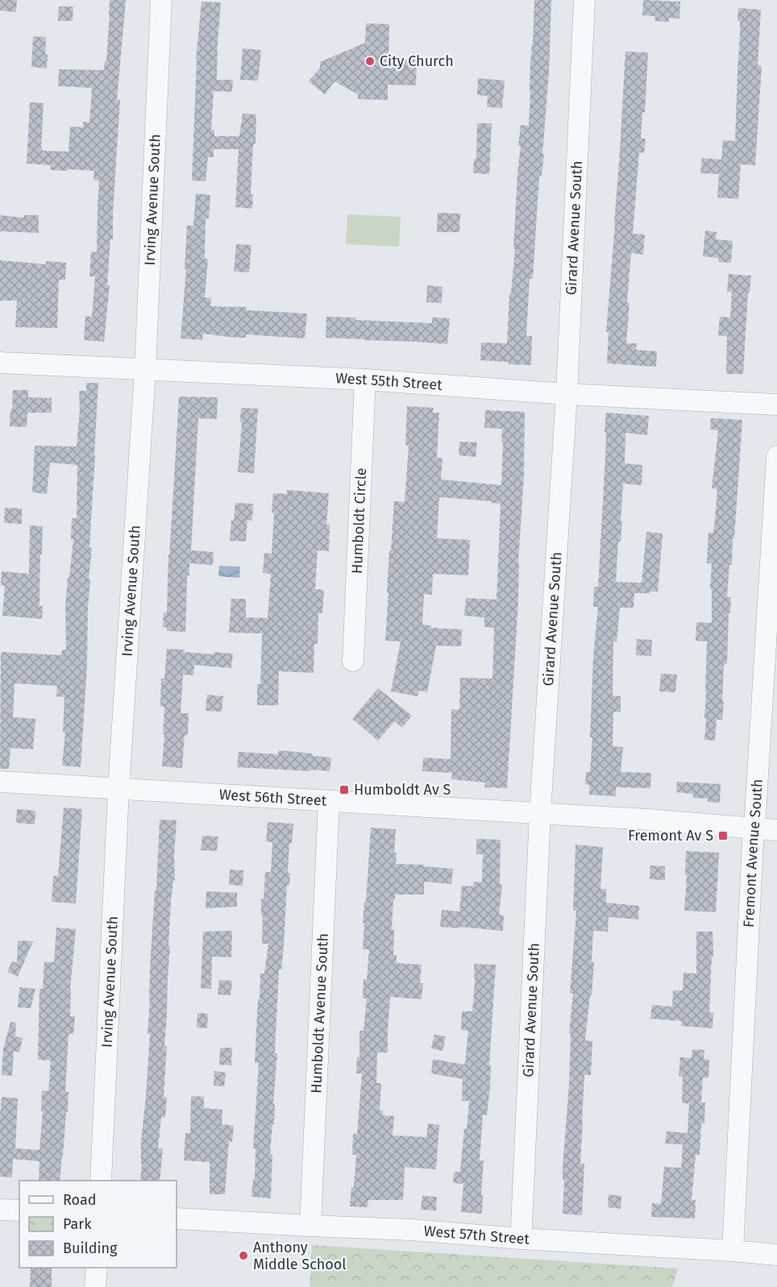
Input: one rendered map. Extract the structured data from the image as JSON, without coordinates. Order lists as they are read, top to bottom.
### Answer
{
  "streets": {
    "street": [
      "Irving Avenue South",
      "Girard Avenue South",
      "West 55th Street",
      "Humboldt Circle",
      "West 56th Street",
      "Fremont Avenue South",
      "Humboldt Avenue South",
      "West 57th Street"
    ]
  },
  "crossings": [
    ["Irving Avenue South", "West 55th Street"],
    ["Irving Avenue South", "West 56th Street"],
    ["Girard Avenue South", "West 55th Street"],
    ["Girard Avenue South", "West 56th Street"],
    ["Girard Avenue South", "West 57th Street"],
    ["West 55th Street", "Humboldt Circle"],
    ["West 56th Street", "Fremont Avenue South"],
    ["West 56th Street", "Humboldt Avenue South"],
    ["Fremont Avenue South", "West 57th Street"],
    ["Humboldt Avenue South", "West 57th Street"]
  ],
  "places": {
    "other": ["City Church", "Anthony Middle School"],
    "transit": ["Humboldt Av S", "Fremont Av S"]
  },
  "legend": ["Road", "Park", "Building"]
}
